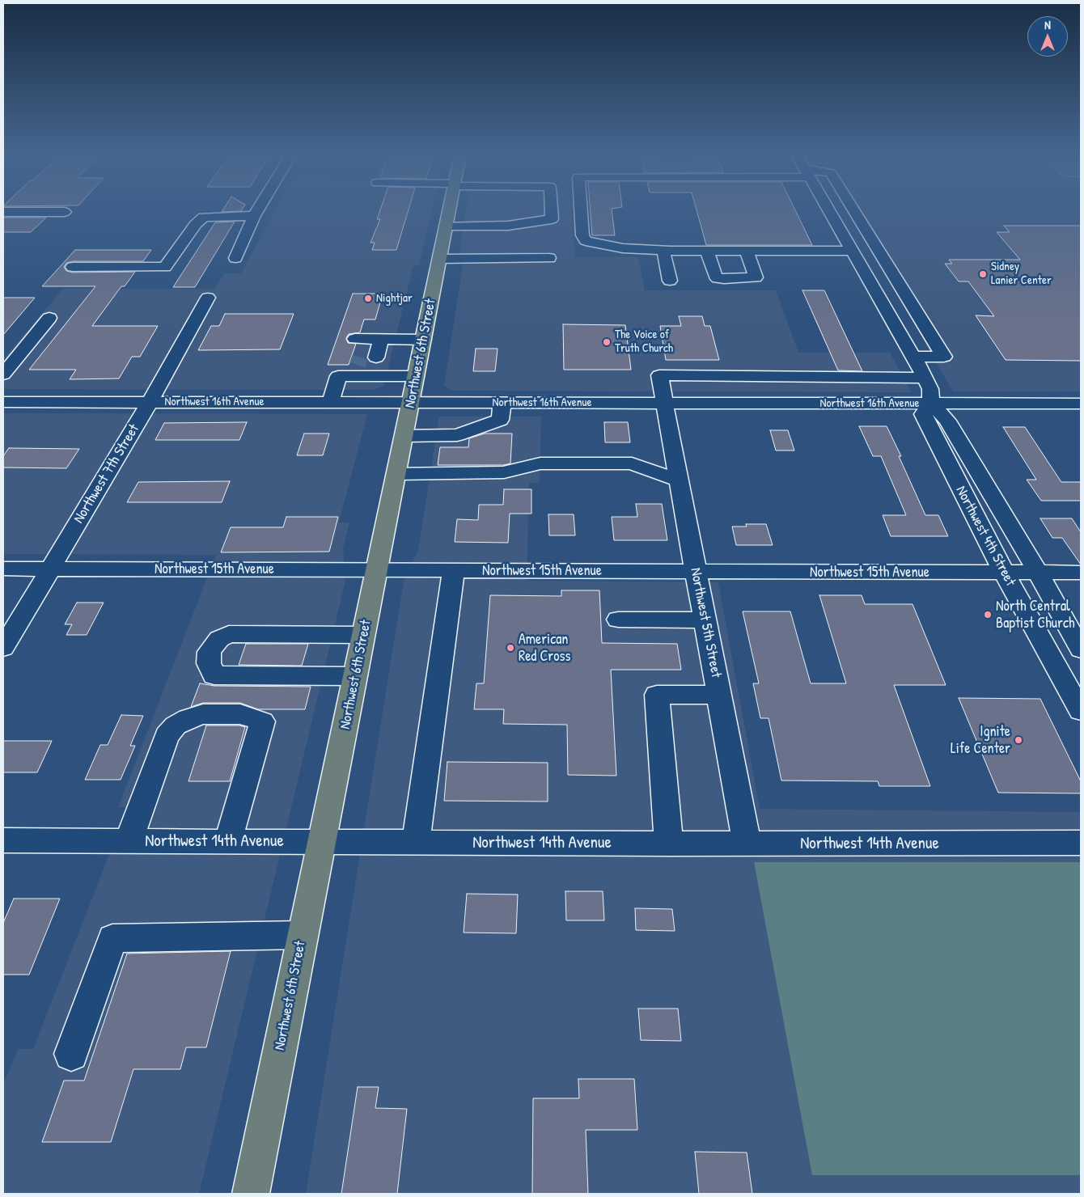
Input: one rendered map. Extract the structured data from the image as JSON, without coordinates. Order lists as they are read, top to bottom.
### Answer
{
  "streets": {
    "main road": ["Northwest 6th Street"],
    "street": [
      "Northwest 16th Avenue",
      "Northwest 7th Street",
      "Northwest 4th Street",
      "Northwest 15th Avenue",
      "Northwest 5th Street",
      "Northwest 14th Avenue"
    ]
  },
  "crossings": [
    ["Northwest 6th Street", "Northwest 16th Avenue"],
    ["Northwest 6th Street", "Northwest 15th Avenue"],
    ["Northwest 6th Street", "Northwest 14th Avenue"],
    ["Northwest 16th Avenue", "Northwest 7th Street"],
    ["Northwest 16th Avenue", "Northwest 4th Street"],
    ["Northwest 16th Avenue", "Northwest 5th Street"],
    ["Northwest 7th Street", "Northwest 15th Avenue"],
    ["Northwest 4th Street", "Northwest 15th Avenue"],
    ["Northwest 4th Street", "Northwest 5th Street"],
    ["Northwest 15th Avenue", "Northwest 5th Street"],
    ["Northwest 5th Street", "Northwest 14th Avenue"]
  ],
  "places": [
    "Sidney Lanier Center",
    "Nightjar",
    "The Voice of Truth Church",
    "North Central Baptist Church",
    "American Red Cross",
    "Ignite Life Center"
  ],
  "north": "top"
}
